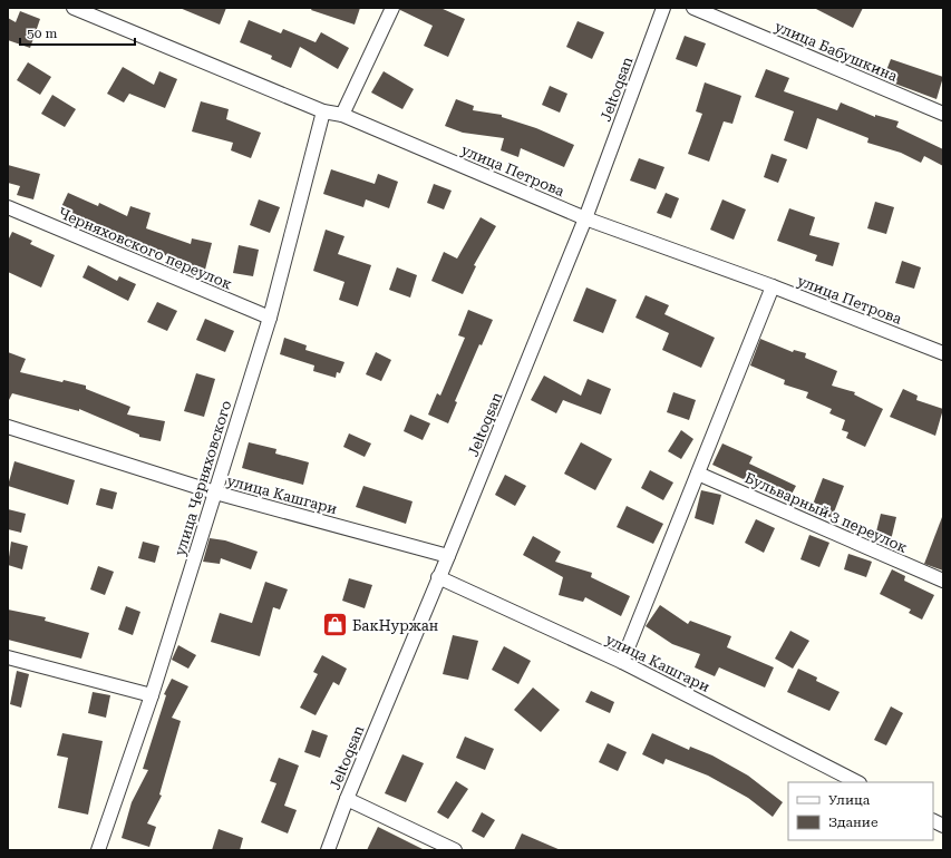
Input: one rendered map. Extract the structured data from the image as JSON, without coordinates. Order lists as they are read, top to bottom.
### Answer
{
  "streets": {
    "street": [
      "улица Бабушкина",
      "Jeltoqsan",
      "улица Петрова",
      "Черняховского переулок",
      "улица Черняховского",
      "улица Кашгари",
      "Бульварный 3 переулок"
    ]
  },
  "crossings": [
    ["Jeltoqsan", "улица Петрова"],
    ["Jeltoqsan", "улица Кашгари"],
    ["улица Петрова", "улица Черняховского"],
    ["Черняховского переулок", "улица Черняховского"],
    ["улица Черняховского", "улица Кашгари"]
  ],
  "places": {
    "shop": ["БакНуржан"]
  },
  "legend": ["Улица", "Здание"],
  "scale_bar": "50 m"
}
